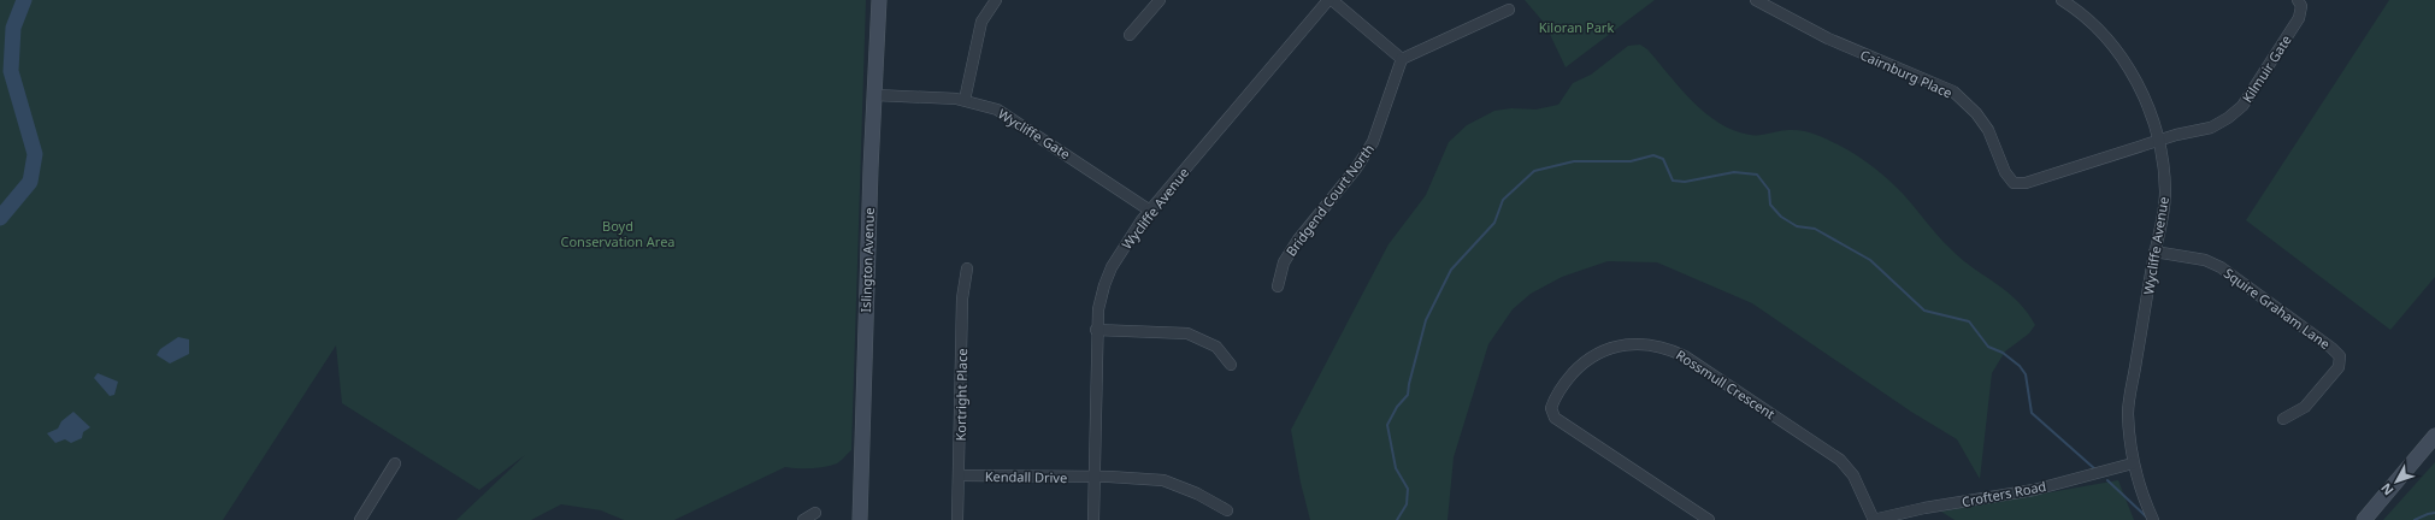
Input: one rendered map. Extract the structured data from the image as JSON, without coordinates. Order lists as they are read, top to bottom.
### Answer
{
  "streets": {
    "main road": ["Islington Avenue"],
    "street": [
      "Kilmuir Gate",
      "Cairnburg Place",
      "Wycliffe Gate",
      "Bridgend Court North",
      "Wycliffe Avenue",
      "Squire Graham Lane",
      "Rossmull Crescent",
      "Kortright Place",
      "Kendall Drive",
      "Crofters Road"
    ]
  },
  "crossings": [
    ["Kilmuir Gate", "Cairnburg Place"],
    ["Kilmuir Gate", "Wycliffe Avenue"],
    ["Cairnburg Place", "Wycliffe Avenue"],
    ["Wycliffe Gate", "Wycliffe Avenue"],
    ["Wycliffe Gate", "Islington Avenue"],
    ["Wycliffe Avenue", "Squire Graham Lane"],
    ["Wycliffe Avenue", "Kendall Drive"],
    ["Wycliffe Avenue", "Crofters Road"],
    ["Rossmull Crescent", "Crofters Road"],
    ["Kortright Place", "Kendall Drive"]
  ],
  "parks": ["Kiloran Park", "Boyd Conservation Area"],
  "north": "bottom left"
}
